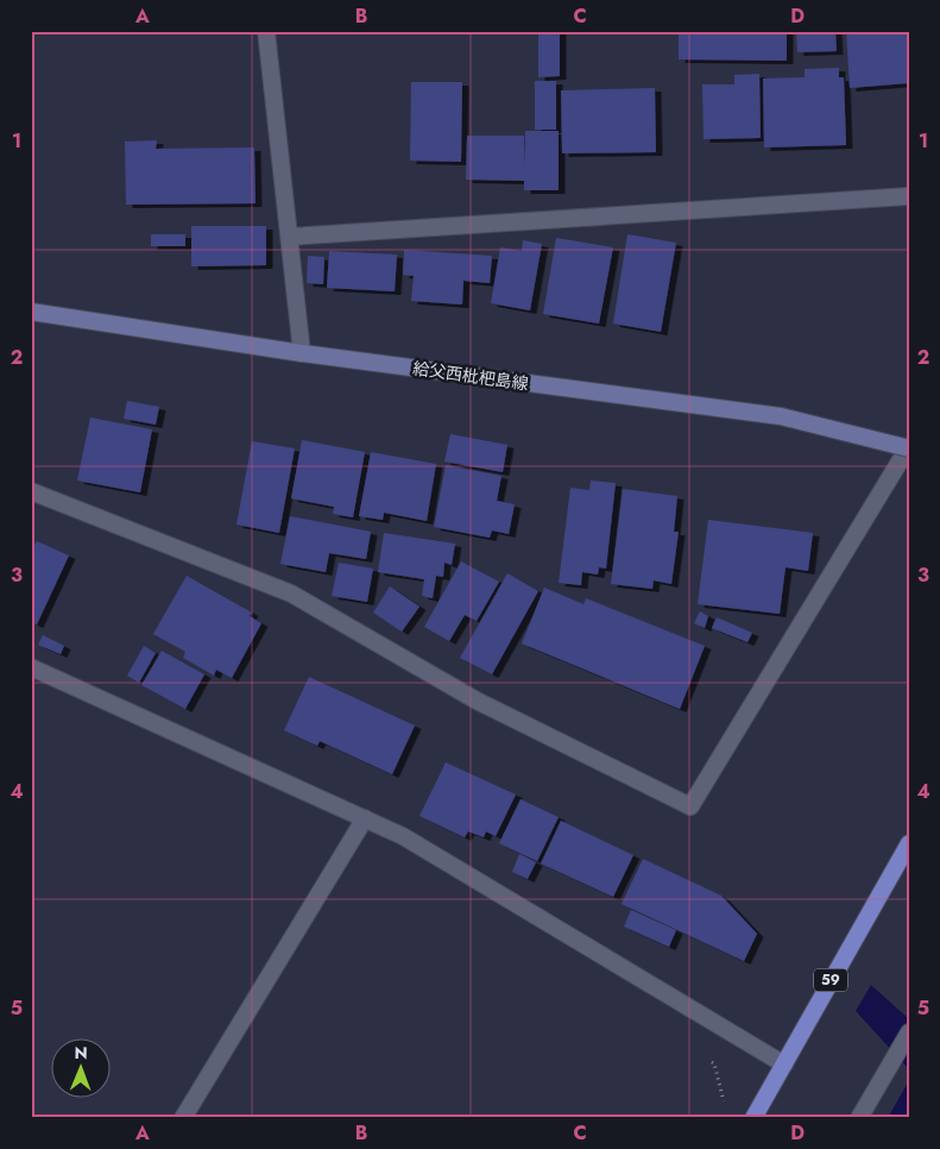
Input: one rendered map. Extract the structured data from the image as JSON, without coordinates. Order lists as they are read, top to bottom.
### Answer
{
  "streets": {
    "main road": ["給父西枇杷島線", "59"]
  },
  "north": "top",
  "grid": {
    "columns": [
      "A",
      "B",
      "C",
      "D"
    ],
    "rows": [
      "1",
      "2",
      "3",
      "4",
      "5"
    ]
  }
}
